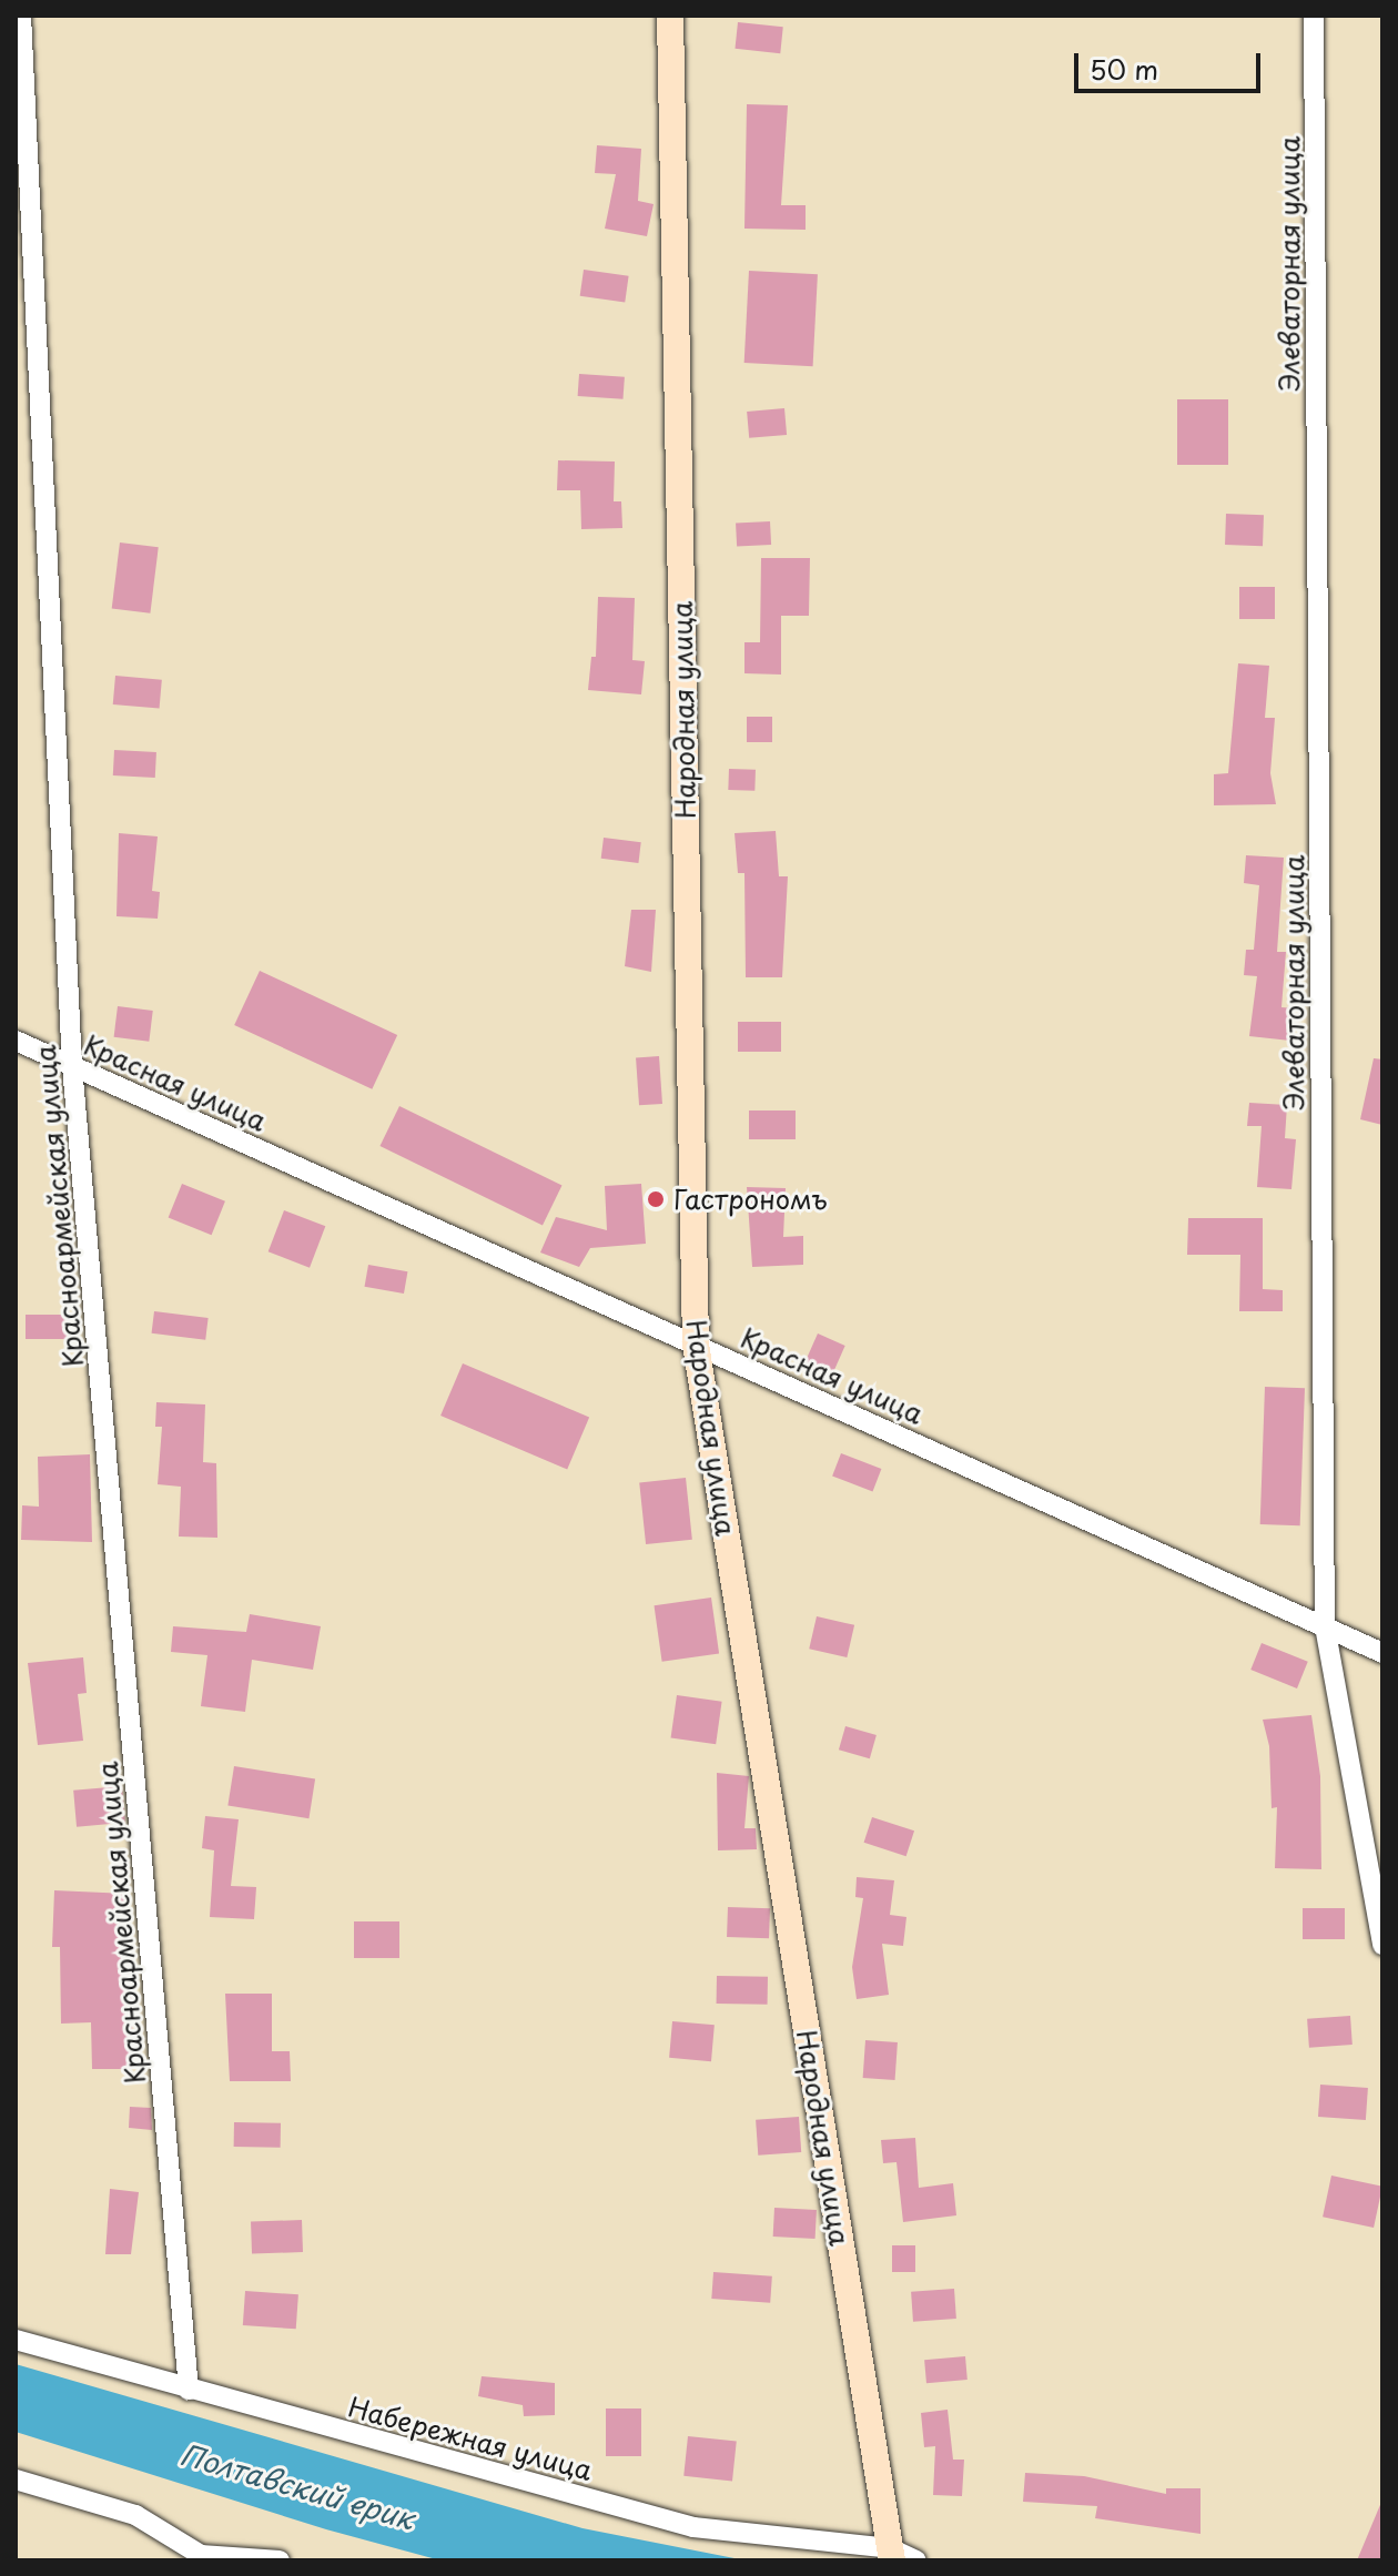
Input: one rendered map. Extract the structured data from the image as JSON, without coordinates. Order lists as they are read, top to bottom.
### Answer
{
  "streets": {
    "main road": ["Народная улица"],
    "street": [
      "Элеваторная улица",
      "Красная улица",
      "Красноармейская улица",
      "Набережная улица"
    ]
  },
  "crossings": [
    ["Элеваторная улица", "Красная улица"],
    ["Народная улица", "Красная улица"],
    ["Народная улица", "Набережная улица"],
    ["Красная улица", "Красноармейская улица"],
    ["Красноармейская улица", "Набережная улица"]
  ],
  "water": ["Полтавский ерик"],
  "places": ["Гастрономъ"],
  "scale_bar": "50 m"
}
